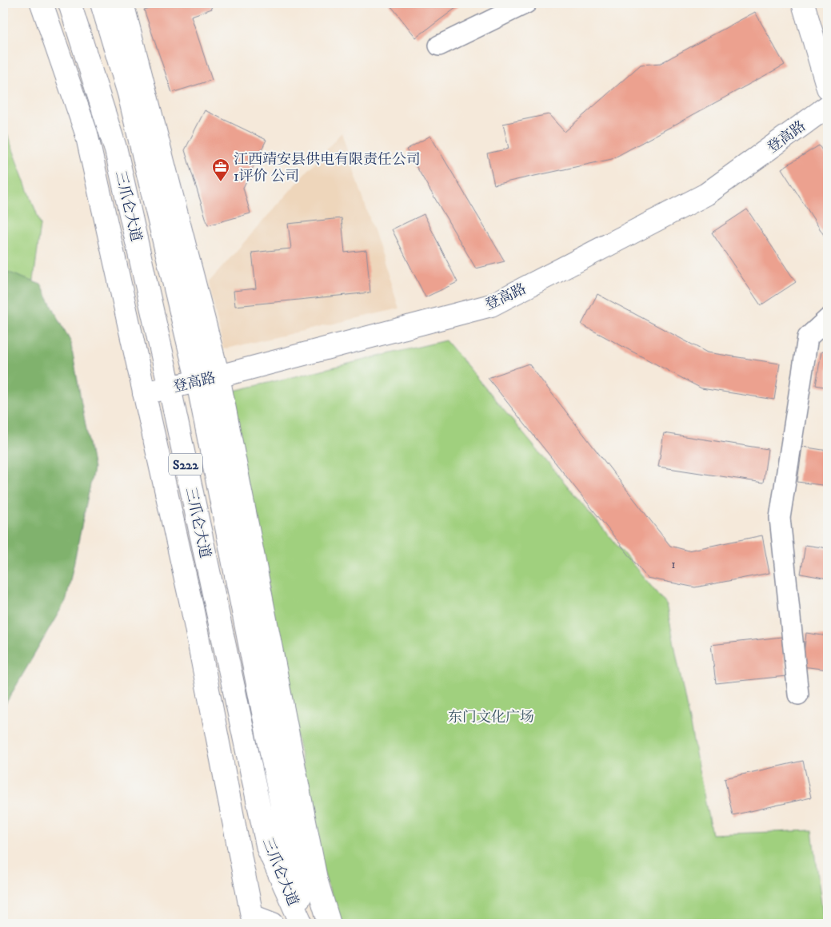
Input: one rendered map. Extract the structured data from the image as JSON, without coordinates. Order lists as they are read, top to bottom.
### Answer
{
  "streets": {
    "main road": ["登高路", "三爪仑大道", "S222"]
  },
  "crossings": [
    ["登高路", "三爪仑大道"]
  ],
  "parks": ["东门文化广场"],
  "places": {
    "office": ["江西靖安县供电有限责任公司 1评价 公司"]
  },
  "house_numbers": ["1"]
}
